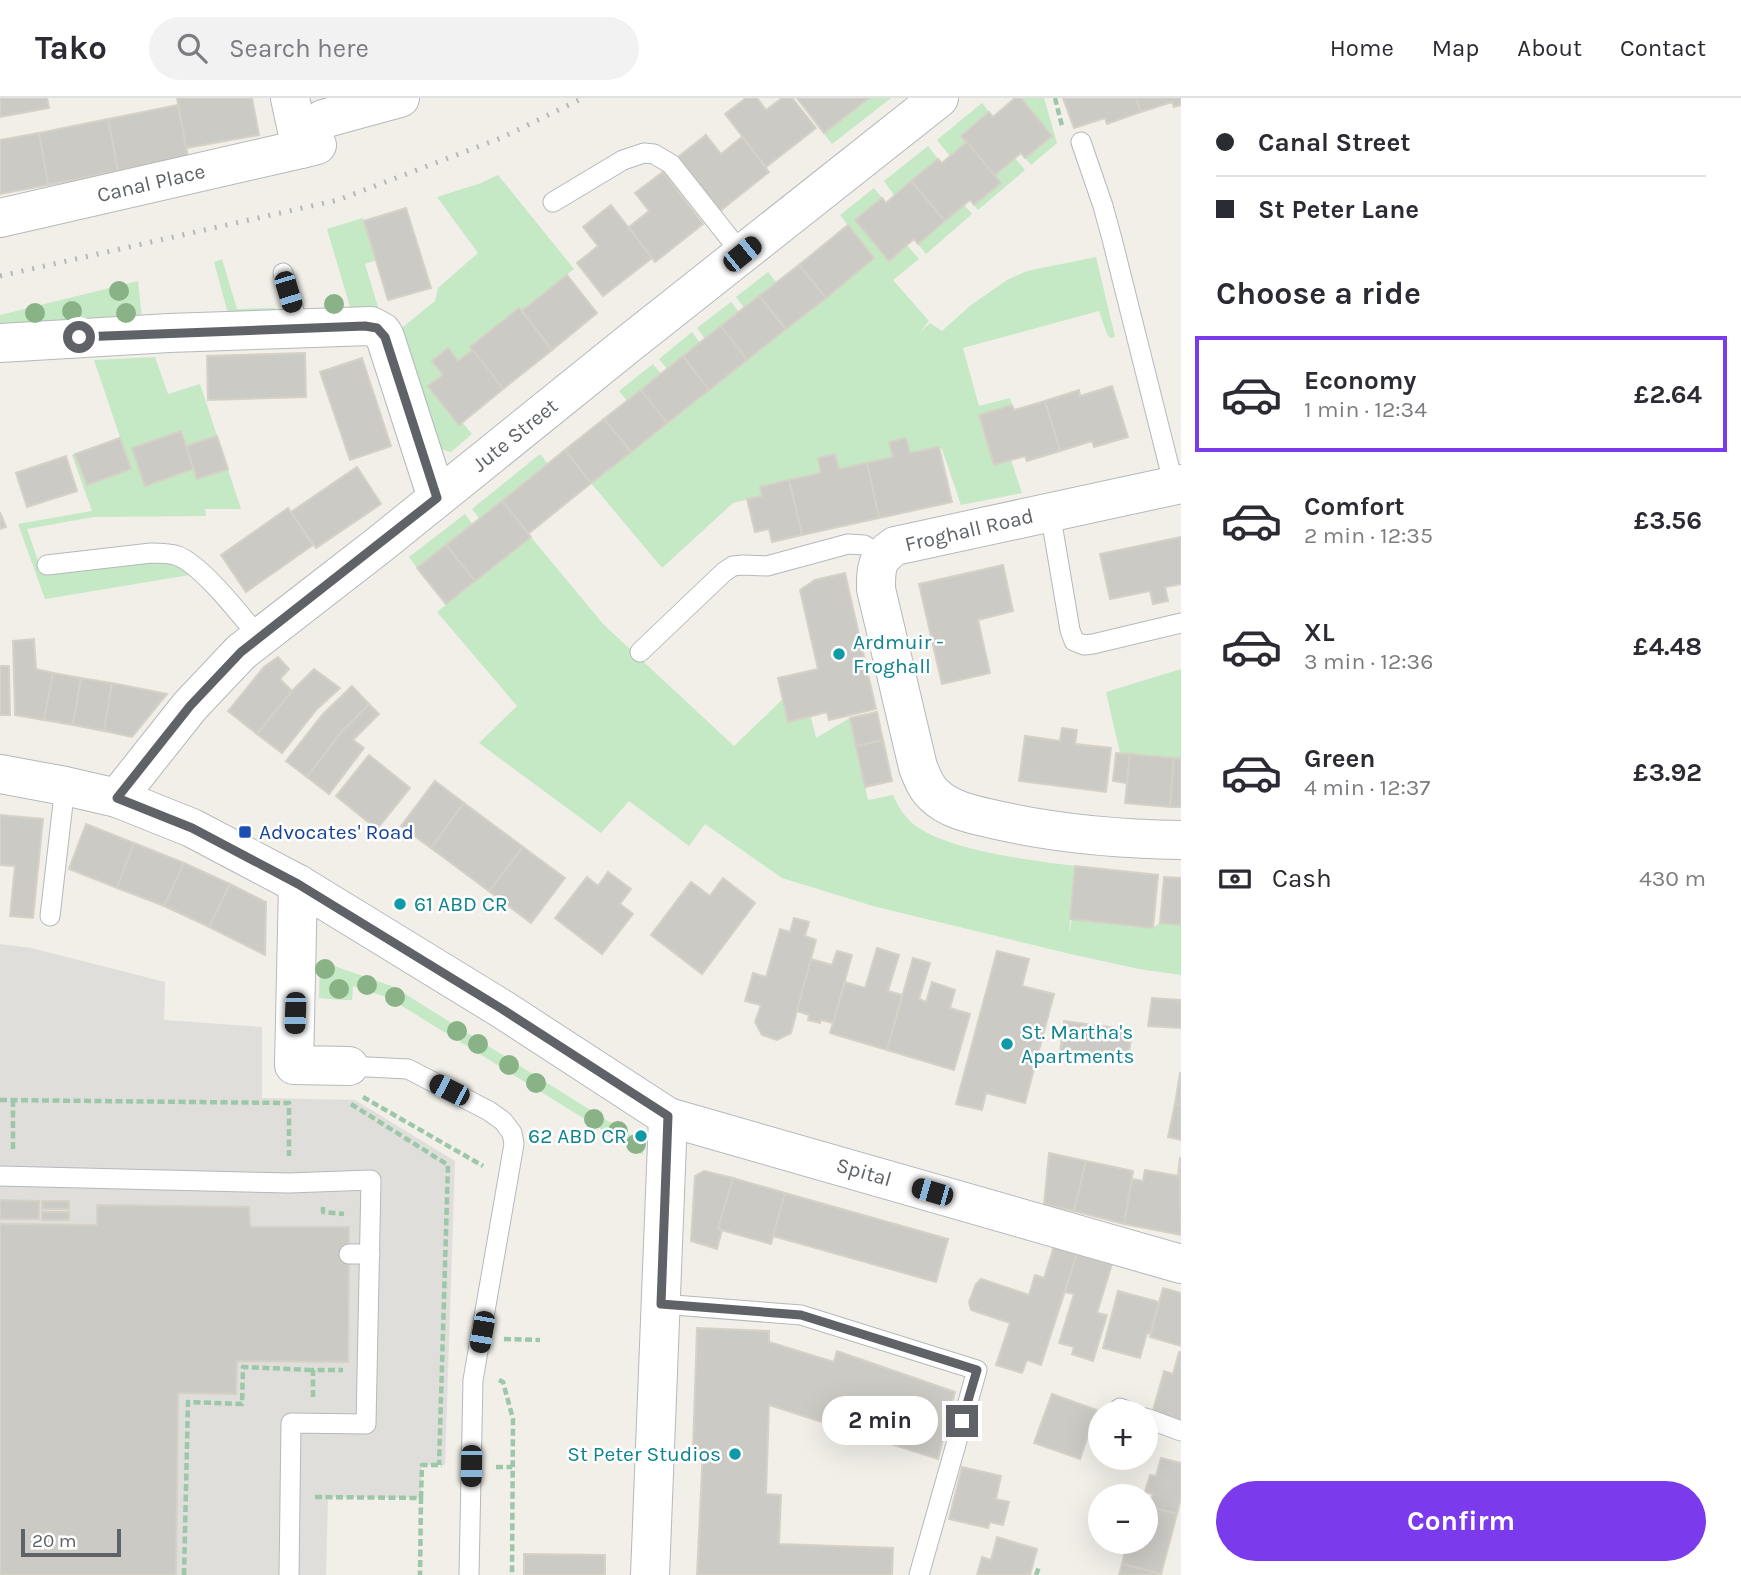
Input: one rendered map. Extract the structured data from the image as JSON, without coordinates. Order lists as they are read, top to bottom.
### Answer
{
  "streets": {
    "street": [
      "Canal Place",
      "Jute Street",
      "Froghall Road",
      "Spital"
    ]
  },
  "crossings": [
    ["Jute Street", "Spital"]
  ],
  "places": {
    "other": [
      "Ardmuir - Froghall",
      "61 ABD CR",
      "St. Martha's Apartments",
      "62 ABD CR",
      "St Peter Studios"
    ],
    "transit": ["Advocates' Road"]
  },
  "scale_bar": "20 m",
  "page": {
    "header": "Tako",
    "search": "Search here",
    "nav": [
      "Home",
      "Map",
      "About",
      "Contact"
    ],
    "banner": ["Canal Street", "St Peter Lane"],
    "heading": "Choose a ride",
    "list": [
      {
        "name": "Economy",
        "note": "1 min · 12:34",
        "value": "£2.64"
      },
      {
        "name": "Comfort",
        "note": "2 min · 12:35",
        "value": "£3.56"
      },
      {
        "name": "XL",
        "note": "3 min · 12:36",
        "value": "£4.48"
      },
      {
        "name": "Green",
        "note": "4 min · 12:37",
        "value": "£3.92"
      }
    ],
    "pay": ["Cash", "430 m"],
    "bubble": "2 min",
    "map_buttons": ["+", "−"],
    "buttons": "Confirm",
    "scale": "20 m"
  }
}
